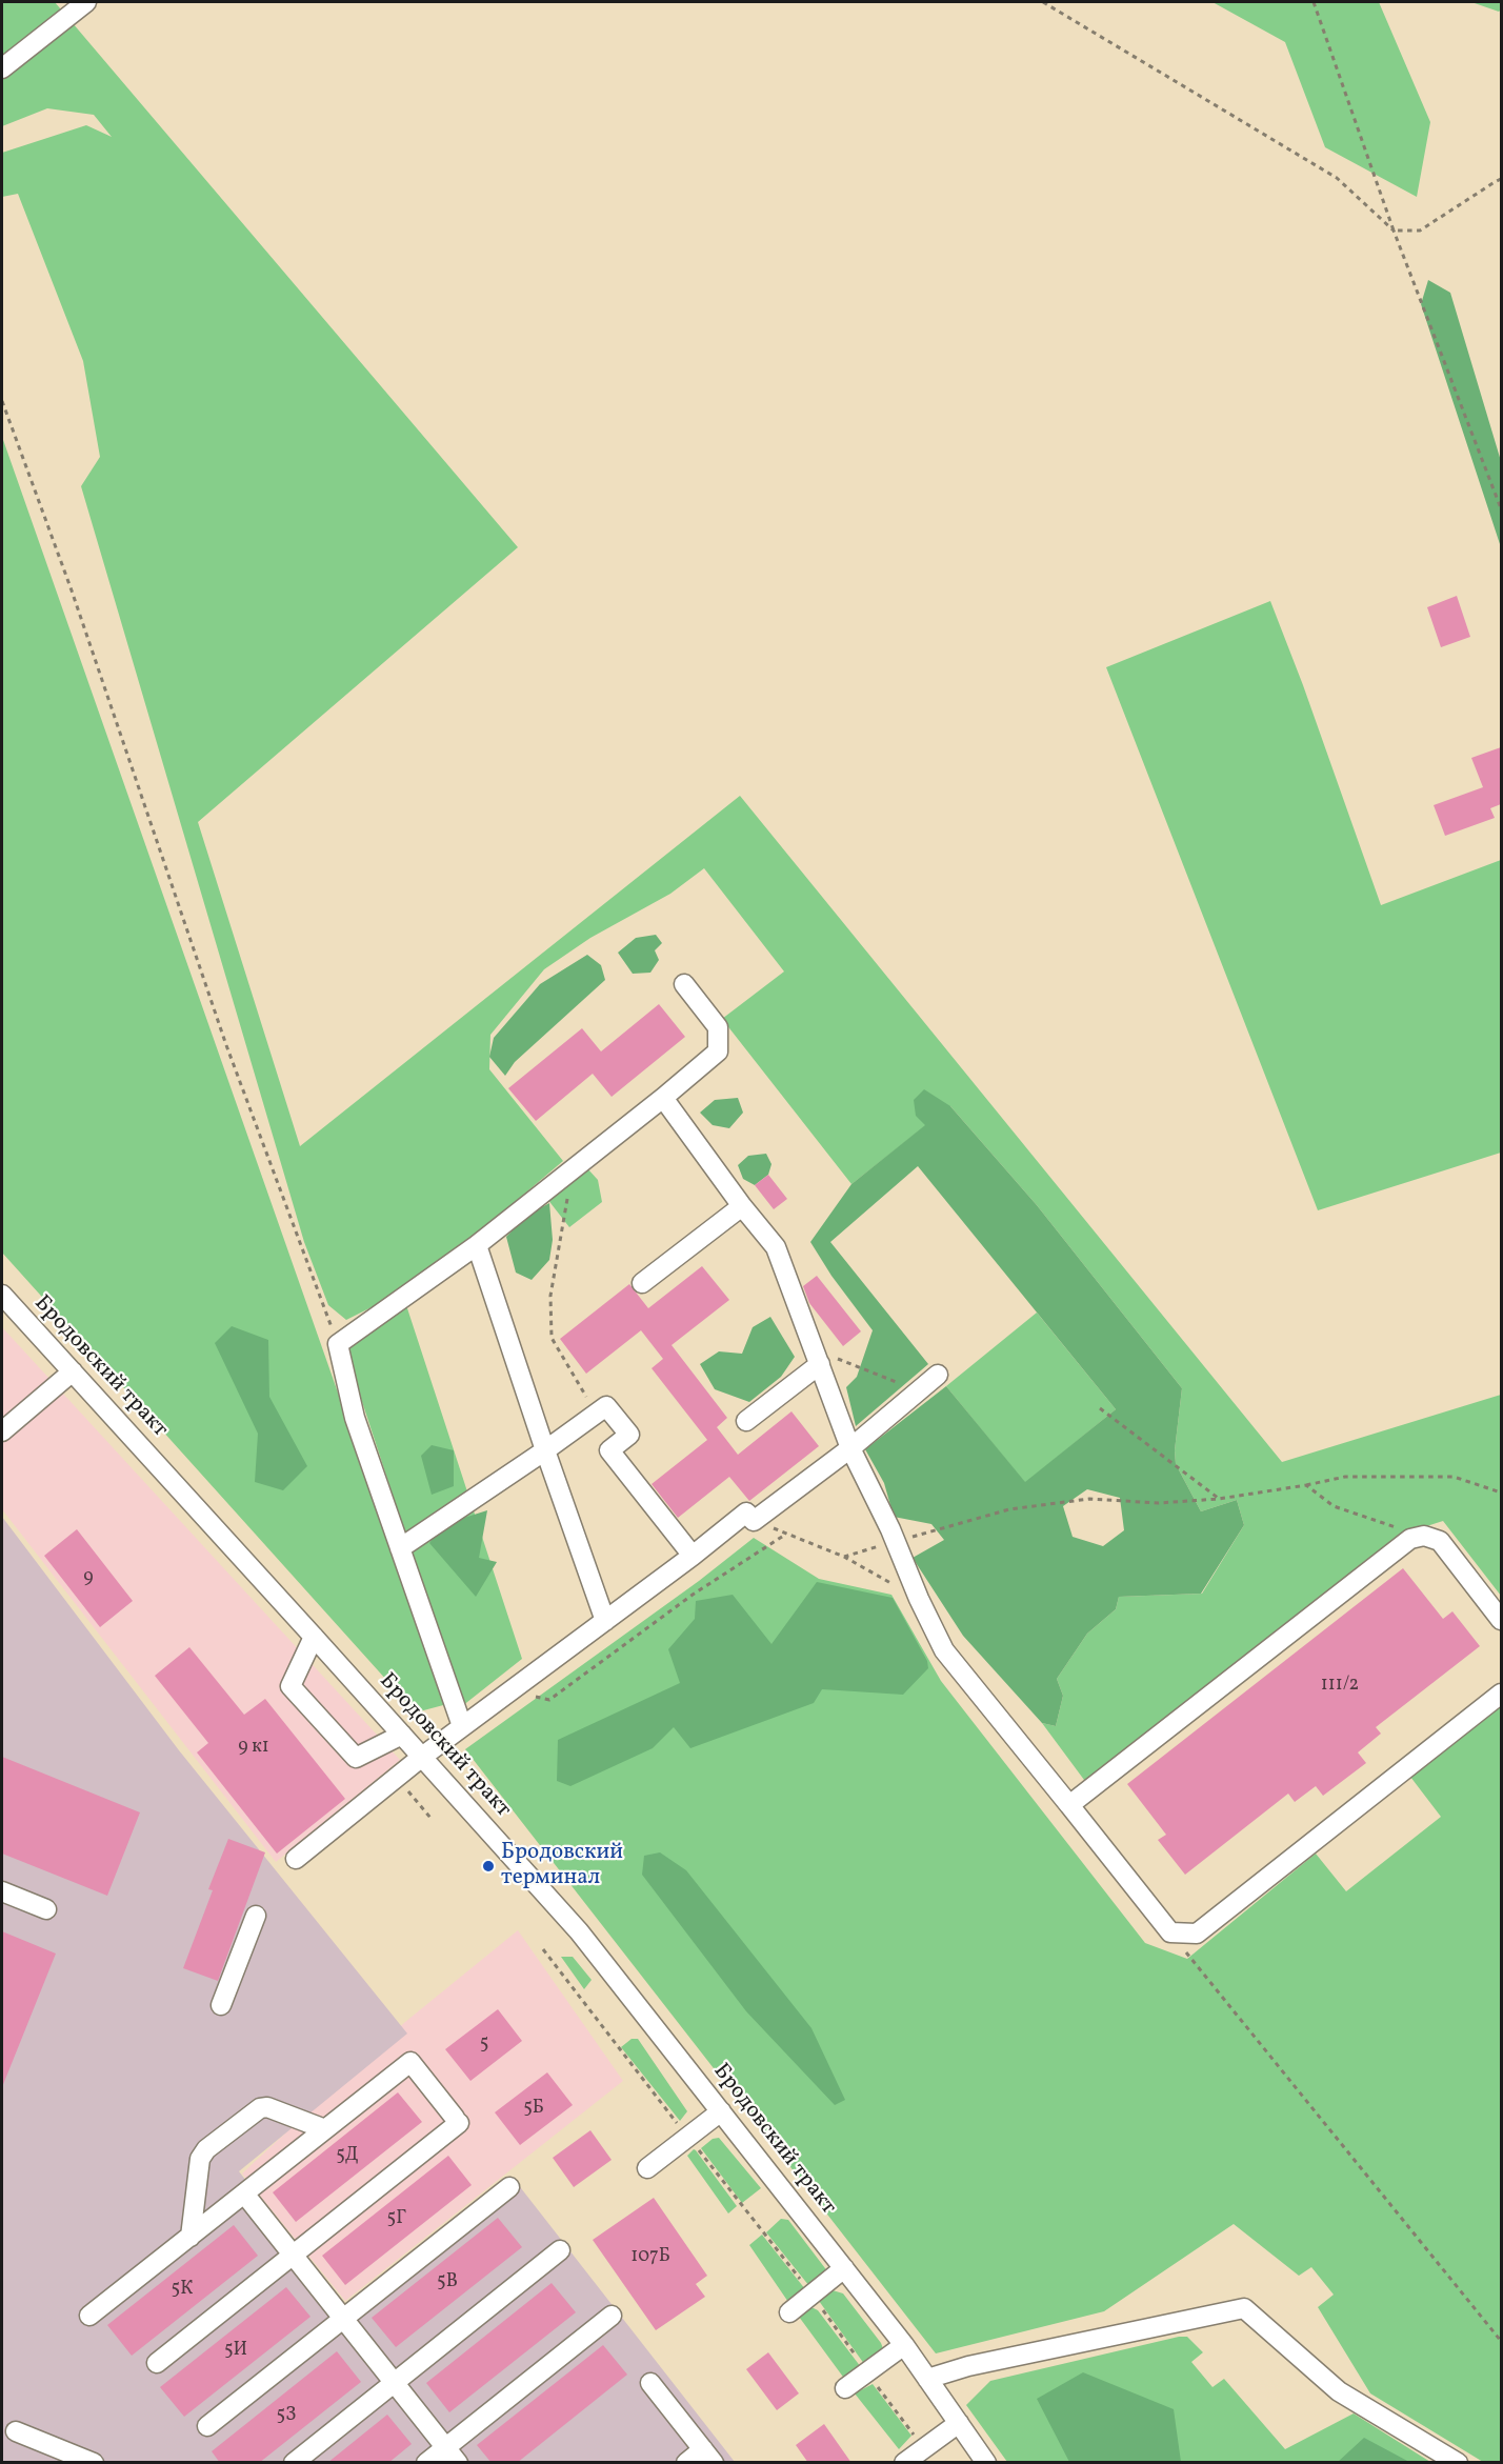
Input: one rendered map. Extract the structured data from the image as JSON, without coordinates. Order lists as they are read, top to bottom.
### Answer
{
  "streets": {
    "street": ["Бродовский тракт"]
  },
  "places": ["Бродовский терминал"],
  "house_numbers": [
    "9",
    "111/2",
    "9 к1",
    "5",
    "5Б",
    "5Д",
    "5Г",
    "107Б",
    "5В",
    "5К",
    "5И",
    "5З"
  ]
}
